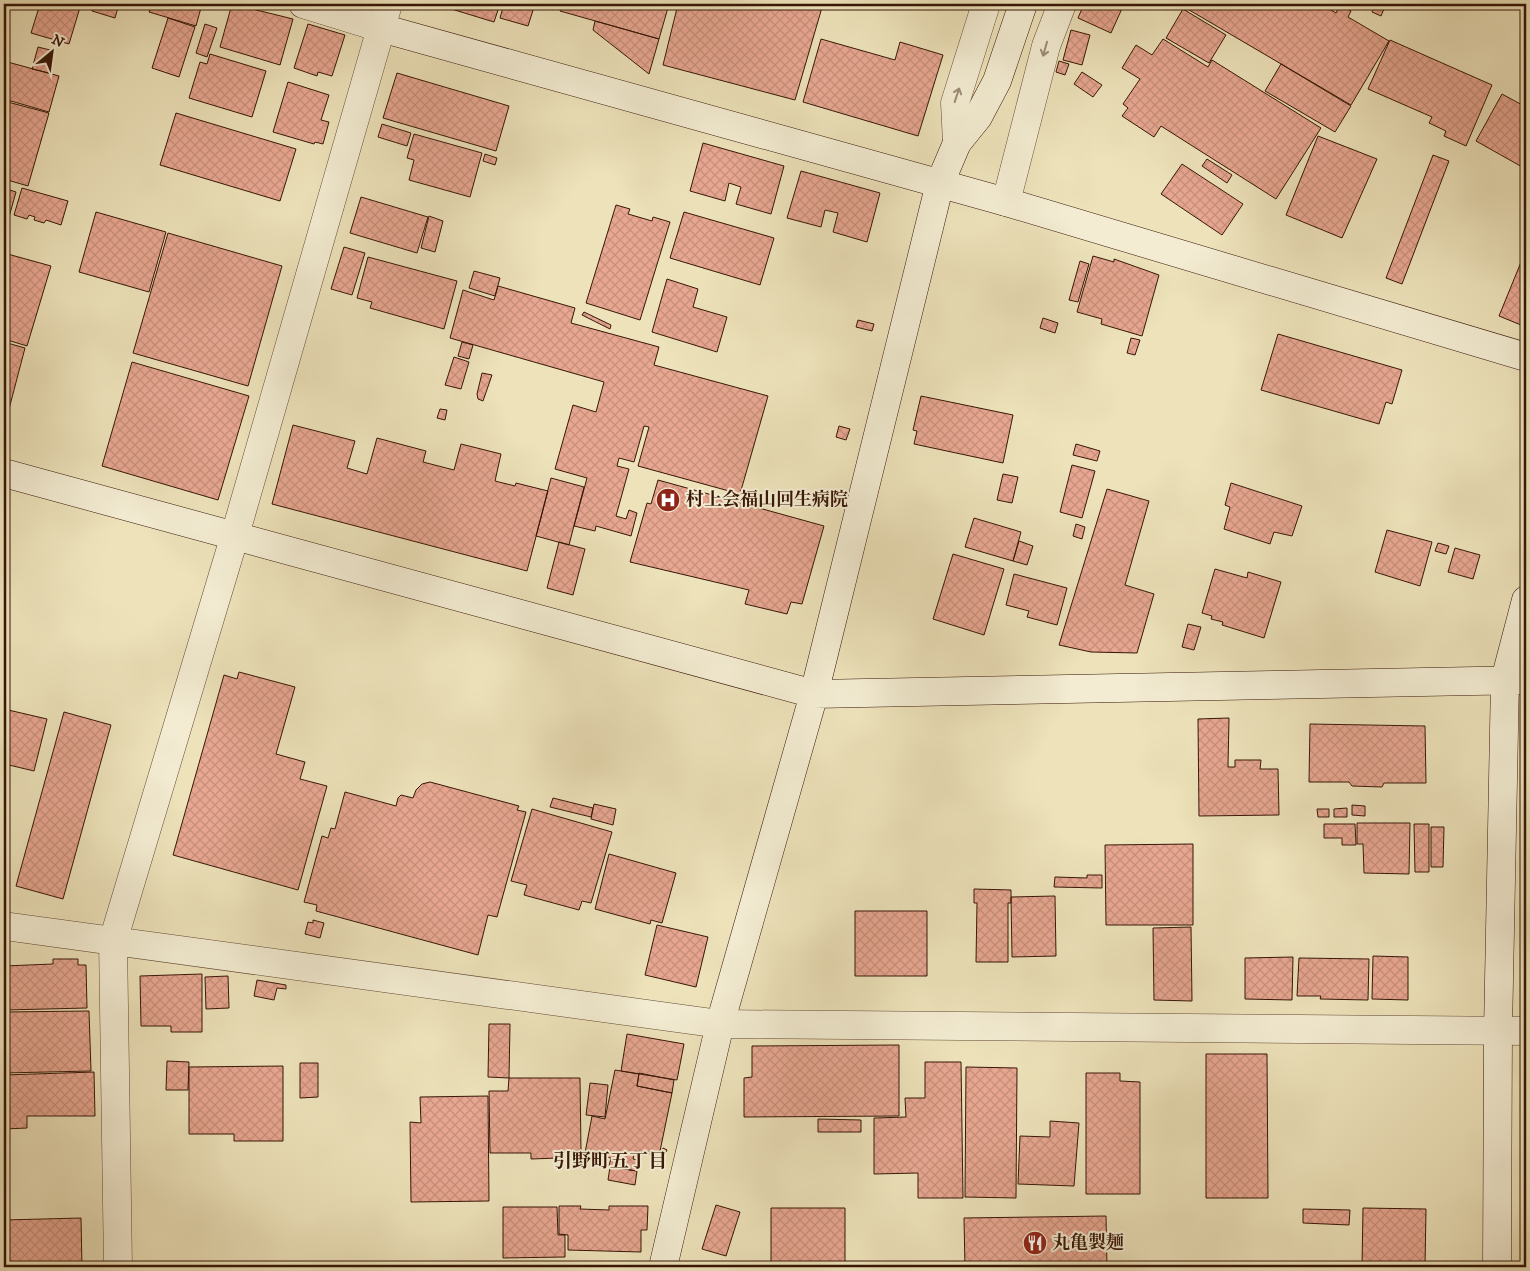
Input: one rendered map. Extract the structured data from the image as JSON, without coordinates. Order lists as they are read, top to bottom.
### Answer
{
  "districts": ["引野町五丁目"],
  "places": {
    "hospital": ["村上会福山回生病院"],
    "restaurant": ["丸亀製麺"]
  },
  "north": "top right"
}
